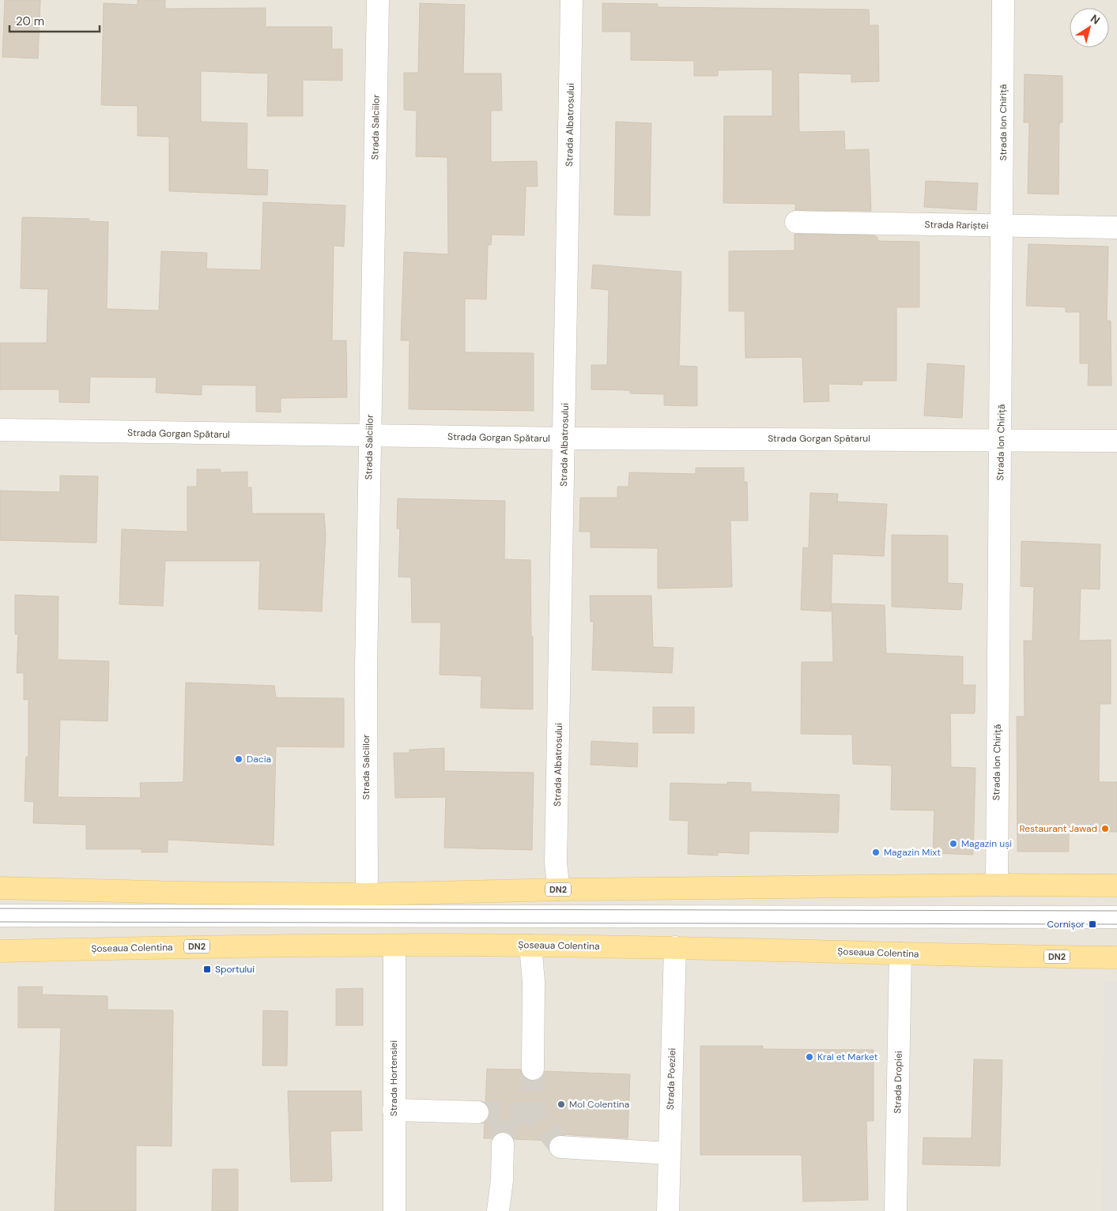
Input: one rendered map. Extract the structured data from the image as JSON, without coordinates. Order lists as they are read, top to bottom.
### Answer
{
  "streets": {
    "main road": ["DN2", "Șoseaua Colentina"],
    "street": [
      "Strada Ion Chiriță",
      "Strada Albatrosului",
      "Strada Salciilor",
      "Strada Rariștei",
      "Strada Gorgan Spătarul",
      "Strada Hortensiei",
      "Strada Poeziei",
      "Strada Dropiei"
    ]
  },
  "crossings": [
    ["Strada Ion Chiriță", "Strada Rariștei"],
    ["Strada Ion Chiriță", "Strada Gorgan Spătarul"],
    ["Strada Ion Chiriță", "DN2"],
    ["Strada Albatrosului", "Strada Gorgan Spătarul"],
    ["Strada Albatrosului", "DN2"],
    ["Strada Salciilor", "Strada Gorgan Spătarul"],
    ["Strada Salciilor", "DN2"],
    ["Șoseaua Colentina", "Strada Hortensiei"],
    ["Șoseaua Colentina", "Strada Poeziei"],
    ["Șoseaua Colentina", "Strada Dropiei"]
  ],
  "places": {
    "other": [
      "Dacia",
      "Restaurant Jawad",
      "Magazin uși",
      "Magazin Mixt",
      "Kral et Market",
      "Mol Colentina"
    ],
    "transit": ["Cornișor", "Sportului"]
  },
  "scale_bar": "20 m",
  "north": "top right"
}
